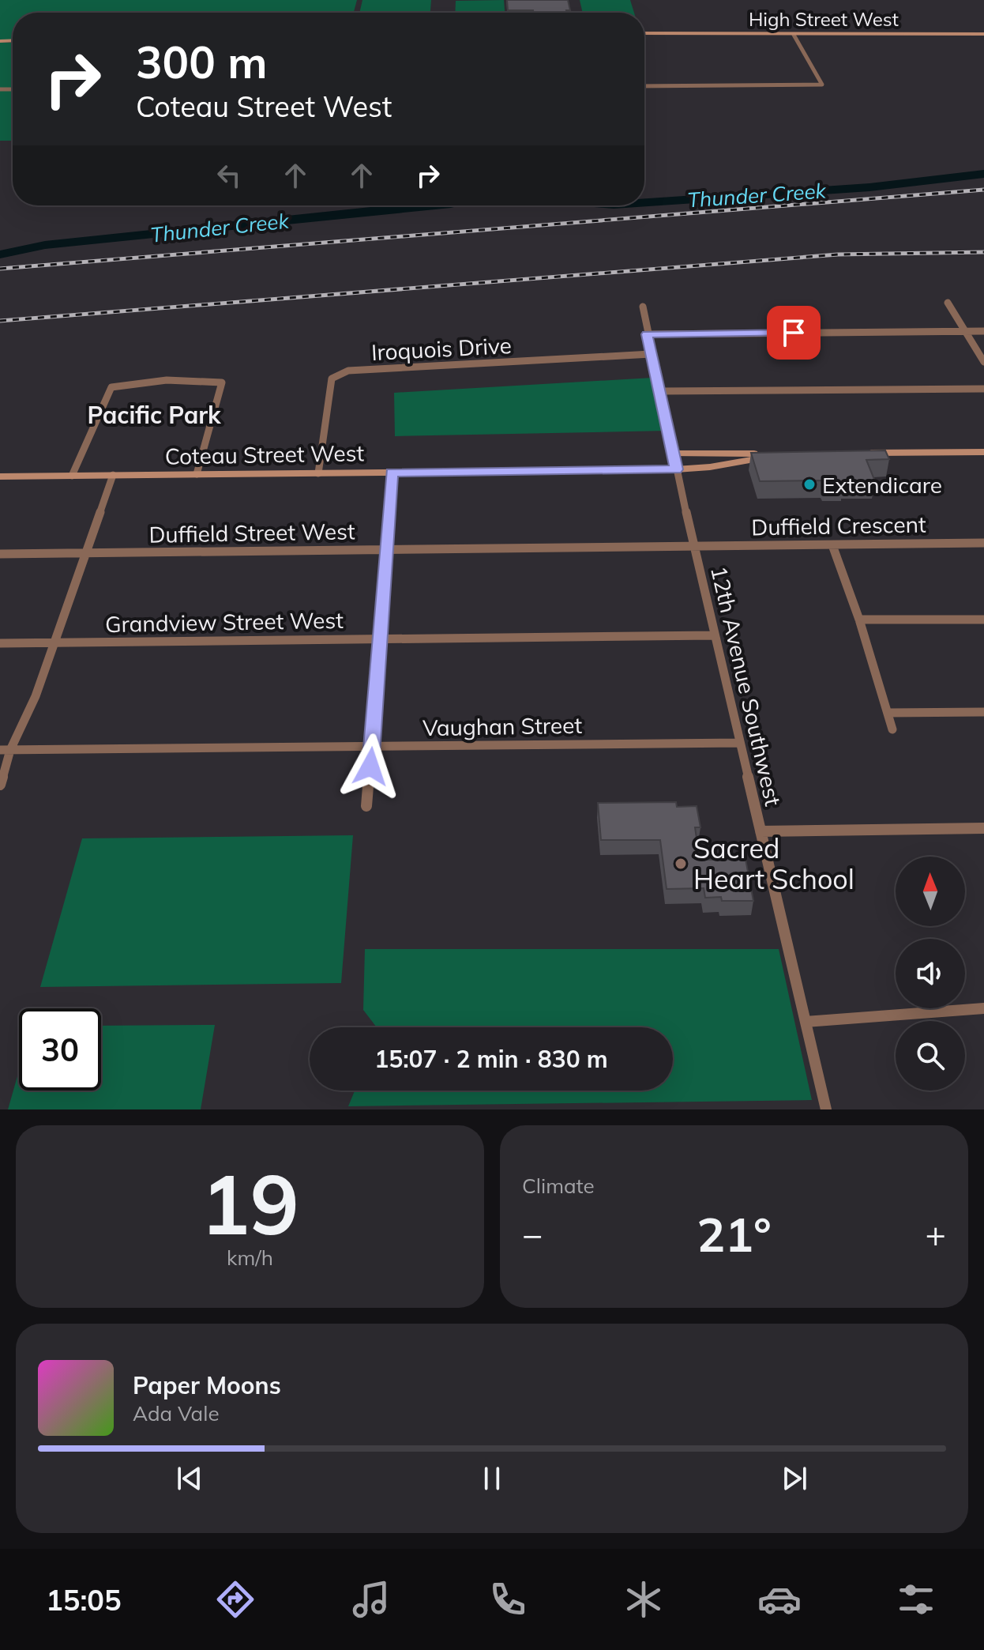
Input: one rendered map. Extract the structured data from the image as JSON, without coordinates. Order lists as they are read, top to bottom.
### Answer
{
  "streets": {
    "street": [
      "High Street West",
      "Iroquois Drive",
      "Coteau Street West",
      "Duffield Crescent",
      "Duffield Street West",
      "Grandview Street West",
      "12th Avenue Southwest",
      "Vaughan Street"
    ]
  },
  "crossings": [
    ["Iroquois Drive", "Coteau Street West"],
    ["Iroquois Drive", "12th Avenue Southwest"],
    ["Coteau Street West", "12th Avenue Southwest"],
    ["Duffield Crescent", "Duffield Street West"],
    ["Duffield Crescent", "12th Avenue Southwest"],
    ["Duffield Street West", "12th Avenue Southwest"],
    ["Grandview Street West", "12th Avenue Southwest"],
    ["12th Avenue Southwest", "Vaughan Street"]
  ],
  "districts": ["Pacific Park"],
  "water": ["Thunder Creek"],
  "places": ["Extendicare", "Sacred Heart School"],
  "north": "top",
  "page": {
    "turn": ["300 m", "Coteau Street West"],
    "limit": "30",
    "trip": "15:07 · 2 min · 830 m",
    "tile": [
      ["19", "km/h"],
      "Climate"
    ],
    "heat": ["−", "21°", "+"],
    "song": ["Paper Moons", "Ada Vale"],
    "tabs": "15:05"
  }
}
